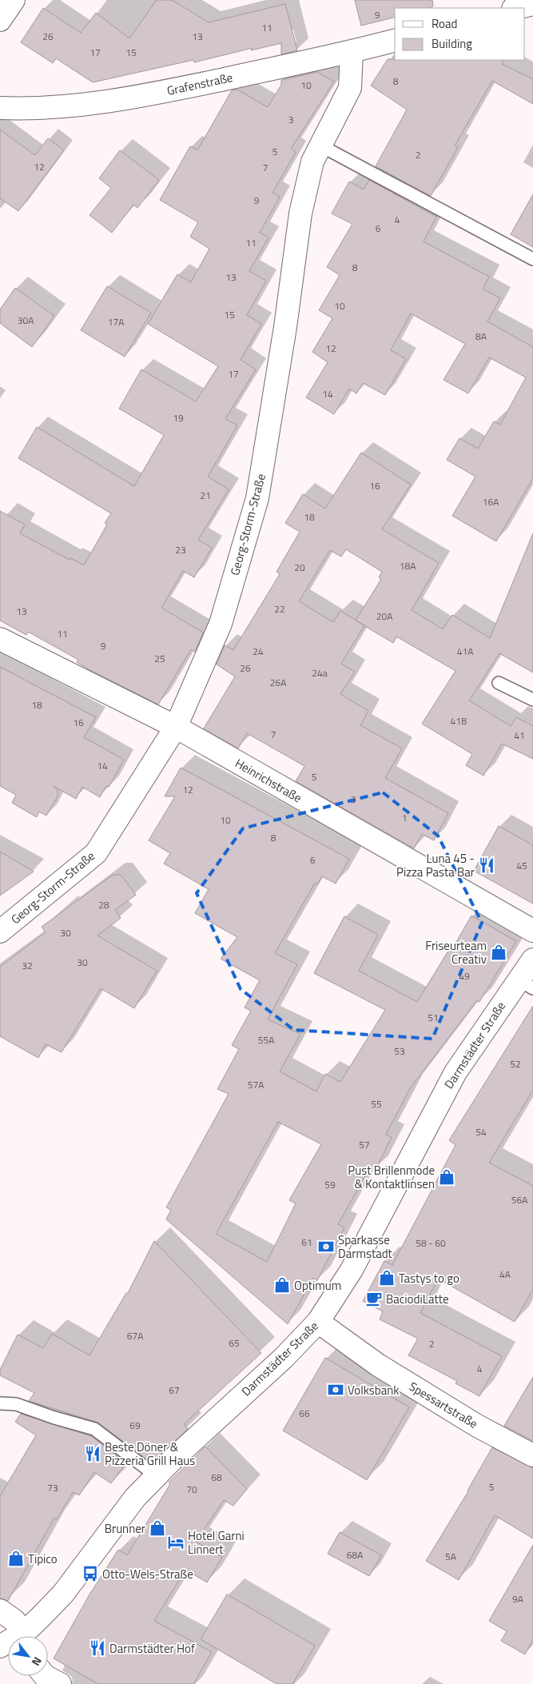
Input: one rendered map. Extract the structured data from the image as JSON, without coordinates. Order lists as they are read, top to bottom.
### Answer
{
  "streets": {
    "street": [
      "Grafenstraße",
      "Georg-Storm-Straße",
      "Heinrichstraße",
      "Darmstädter Straße",
      "Spessartstraße"
    ]
  },
  "crossings": [
    ["Grafenstraße", "Georg-Storm-Straße"],
    ["Georg-Storm-Straße", "Heinrichstraße"],
    ["Darmstädter Straße", "Spessartstraße"]
  ],
  "places": {
    "restaurant": ["Luna 45 - Pizza Pasta Bar", "Beste Döner & Pizzeria Grill Haus", "Darmstädter Hof"],
    "shop": [
      "Friseurteam Creativ",
      "Pust Brillenmode & Kontaktlinsen",
      "Tastys to go",
      "Optimum",
      "Brunner",
      "Tipico"
    ],
    "bank": ["Sparkasse Darmstadt", "Volksbank"],
    "cafe": ["BaciodiLatte"],
    "hotel": ["Hotel Garni Linnert"],
    "bus stop": ["Otto-Wels-Straße"]
  },
  "house_numbers": [
    "9",
    "11",
    "26",
    "13",
    "17",
    "15",
    "8",
    "10",
    "3",
    "5",
    "2",
    "12",
    "7",
    "9",
    "4",
    "6",
    "11",
    "8",
    "13",
    "10",
    "15",
    "30A",
    "17A",
    "8A",
    "12",
    "17",
    "14",
    "19",
    "16",
    "21",
    "16A",
    "18",
    "23",
    "18A",
    "20",
    "22",
    "13",
    "20A",
    "11",
    "9",
    "24",
    "41A",
    "25",
    "26",
    "24a",
    "26A",
    "18",
    "41B",
    "16",
    "7",
    "41",
    "14",
    "5",
    "12",
    "3",
    "1",
    "10",
    "8",
    "6",
    "45",
    "28",
    "30",
    "30",
    "32",
    "49",
    "51",
    "55A",
    "53",
    "52",
    "57A",
    "55",
    "54",
    "57",
    "59",
    "56A",
    "61",
    "58 - 60",
    "4A",
    "67A",
    "65",
    "2",
    "4",
    "67",
    "66",
    "69",
    "68",
    "5",
    "73",
    "70",
    "68A",
    "5A",
    "9A"
  ],
  "legend": ["Road", "Building"],
  "north": "bottom right"
}
